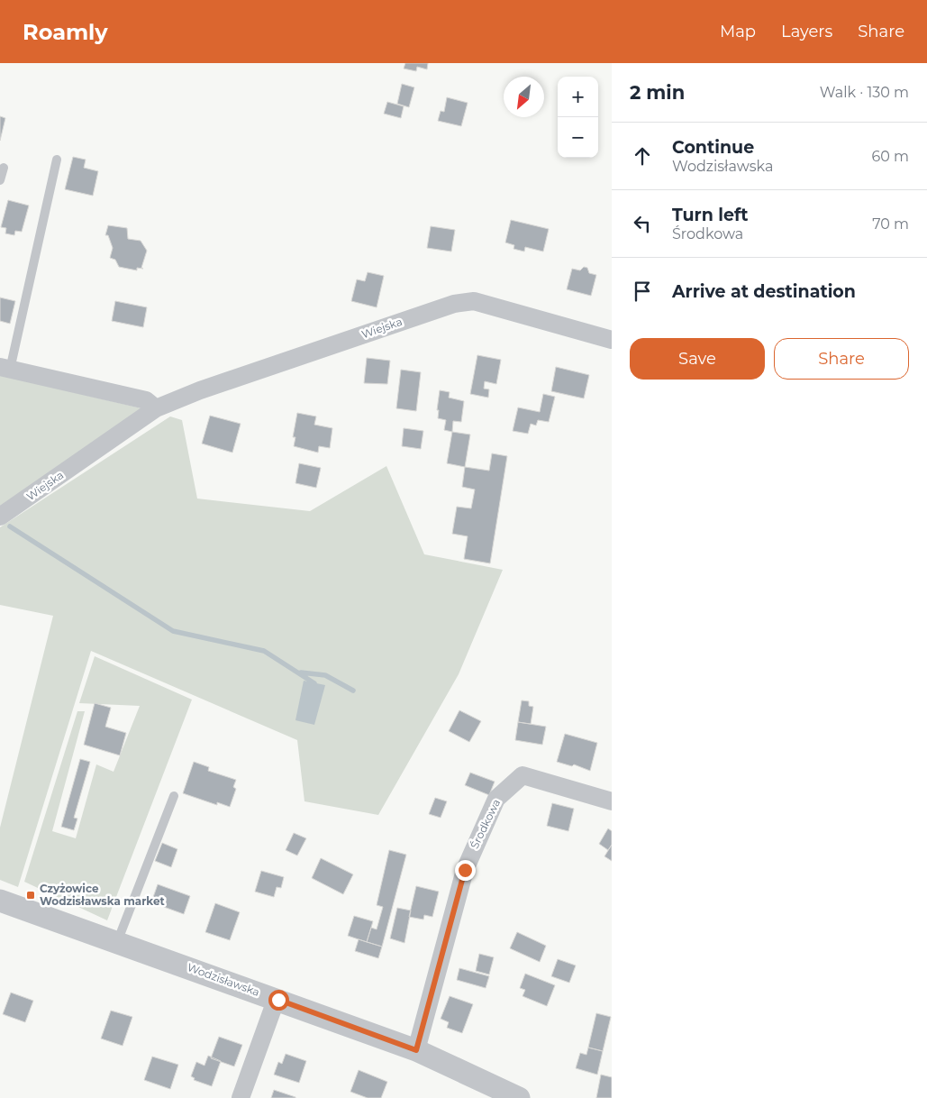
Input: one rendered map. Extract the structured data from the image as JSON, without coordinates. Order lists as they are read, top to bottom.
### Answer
{
  "streets": {
    "street": ["Wiejska", "Środkowa", "Wodzisławska"]
  },
  "crossings": [
    ["Środkowa", "Wodzisławska"]
  ],
  "places": {
    "transit": ["Czyżowice Wodzisławska market"]
  },
  "north": "bottom left",
  "page": {
    "header": "Roamly",
    "nav": ["Map", "Layers", "Share"],
    "heading": ["2 min", "Walk · 130 m"],
    "map_buttons": ["+", "−"],
    "list": [
      ["Continue", "Wodzisławska", "60 m"],
      ["Turn left", "Środkowa", "70 m"],
      "Arrive at destination"
    ],
    "buttons": ["Save", "Share"]
  }
}
